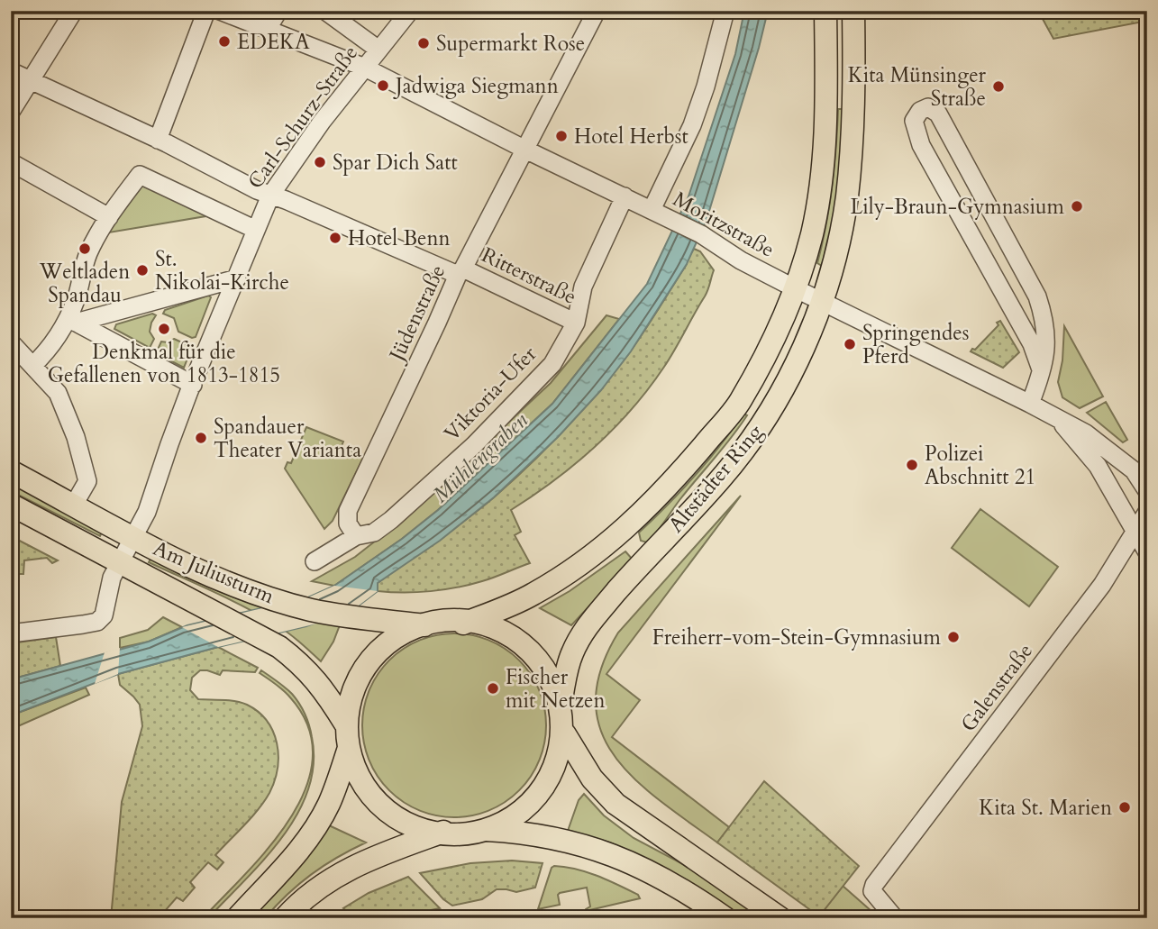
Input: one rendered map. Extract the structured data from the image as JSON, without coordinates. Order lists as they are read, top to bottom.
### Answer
{
  "streets": {
    "main road": ["Altstädter Ring", "Am Juliusturm"],
    "street": [
      "Carl-Schurz-Straße",
      "Moritzstraße",
      "Ritterstraße",
      "Jüdenstraße",
      "Viktoria-Ufer",
      "Galenstraße"
    ]
  },
  "crossings": [
    ["Carl-Schurz-Straße", "Moritzstraße"],
    ["Carl-Schurz-Straße", "Ritterstraße"],
    ["Carl-Schurz-Straße", "Am Juliusturm"],
    ["Moritzstraße", "Jüdenstraße"],
    ["Moritzstraße", "Viktoria-Ufer"],
    ["Moritzstraße", "Altstädter Ring"],
    ["Moritzstraße", "Galenstraße"],
    ["Ritterstraße", "Jüdenstraße"],
    ["Ritterstraße", "Viktoria-Ufer"],
    ["Jüdenstraße", "Viktoria-Ufer"],
    ["Altstädter Ring", "Am Juliusturm"]
  ],
  "water": ["Mühlengraben"],
  "places": [
    "EDEKA",
    "Supermarkt Rose",
    "Jadwiga Siegmann",
    "Kita Münsinger Straße",
    "Hotel Herbst",
    "Spar Dich Satt",
    "Lily-Braun-Gymnasium",
    "Hotel Benn",
    "Weltladen Spandau",
    "St. Nikolai-Kirche",
    "Denkmal für die Gefallenen von 1813-1815",
    "Springendes Pferd",
    "Spandauer Theater Varianta",
    "Polizei Abschnitt 21",
    "Freiherr-vom-Stein-Gymnasium",
    "Fischer mit Netzen",
    "Kita St. Marien"
  ]
}
